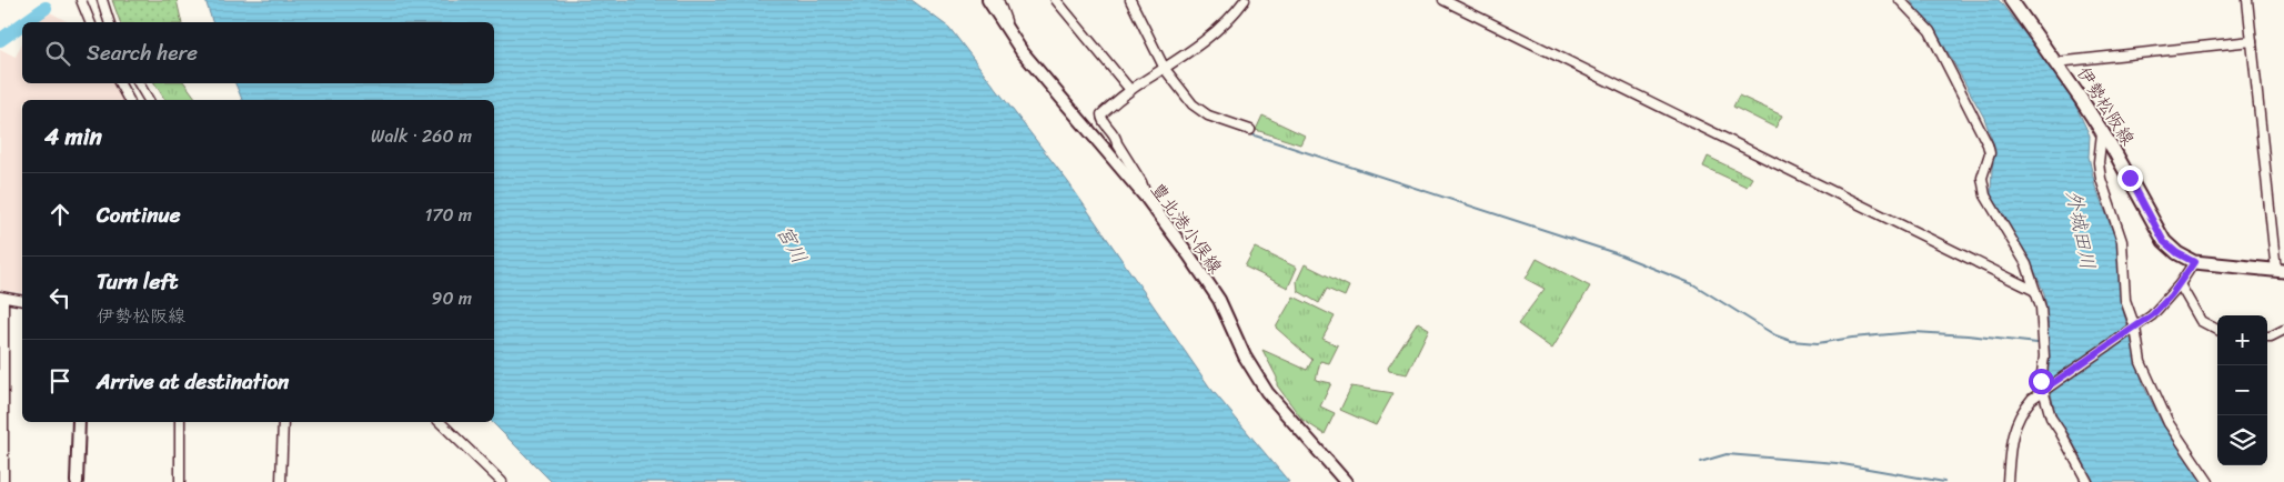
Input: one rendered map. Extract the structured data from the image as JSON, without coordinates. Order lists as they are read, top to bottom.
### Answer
{
  "streets": {
    "main road": ["伊勢松阪線", "豊北港小俣線"]
  },
  "water": ["外城田川", "宮川"],
  "page": {
    "search": "Search here",
    "heading": ["4 min", "Walk · 260 m"],
    "list": [
      ["Continue", "170 m"],
      ["Turn left", "伊勢松阪線", "90 m"],
      "Arrive at destination"
    ],
    "map_buttons": ["+", "−"]
  }
}
